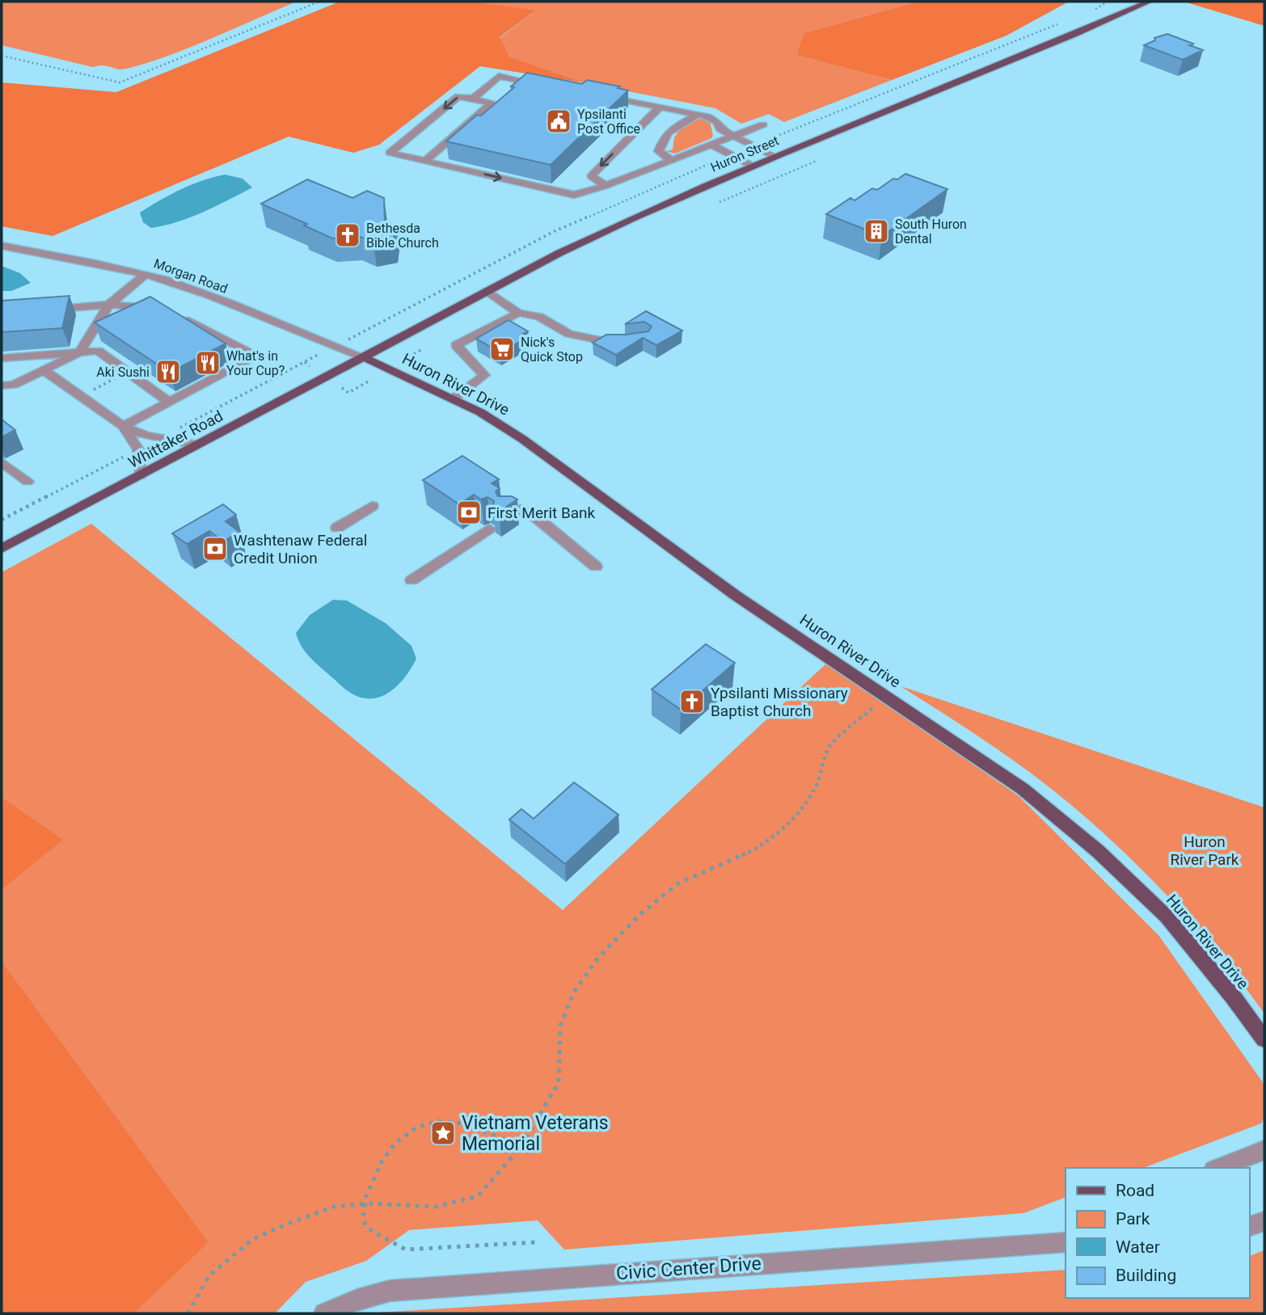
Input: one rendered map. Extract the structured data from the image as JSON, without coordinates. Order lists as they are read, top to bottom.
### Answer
{
  "streets": {
    "main road": ["Huron Street", "Huron River Drive", "Whittaker Road"],
    "street": ["Morgan Road", "Civic Center Drive"]
  },
  "crossings": [
    ["Huron Street", "Morgan Road"],
    ["Huron Street", "Huron River Drive"],
    ["Huron Street", "Whittaker Road"],
    ["Morgan Road", "Huron River Drive"],
    ["Morgan Road", "Whittaker Road"],
    ["Huron River Drive", "Whittaker Road"]
  ],
  "parks": ["Huron River Park"],
  "places": {
    "public building": ["Ypsilanti Post Office"],
    "building": ["South Huron Dental"],
    "church": ["Bethesda Bible Church", "Ypsilanti Missionary Baptist Church"],
    "supermarket": ["Nick's Quick Stop"],
    "restaurant": ["What's in Your Cup?", "Aki Sushi"],
    "bank": ["First Merit Bank", "Washtenaw Federal Credit Union"],
    "place": ["Vietnam Veterans Memorial"]
  },
  "legend": [
    "Road",
    "Park",
    "Water",
    "Building"
  ]
}
